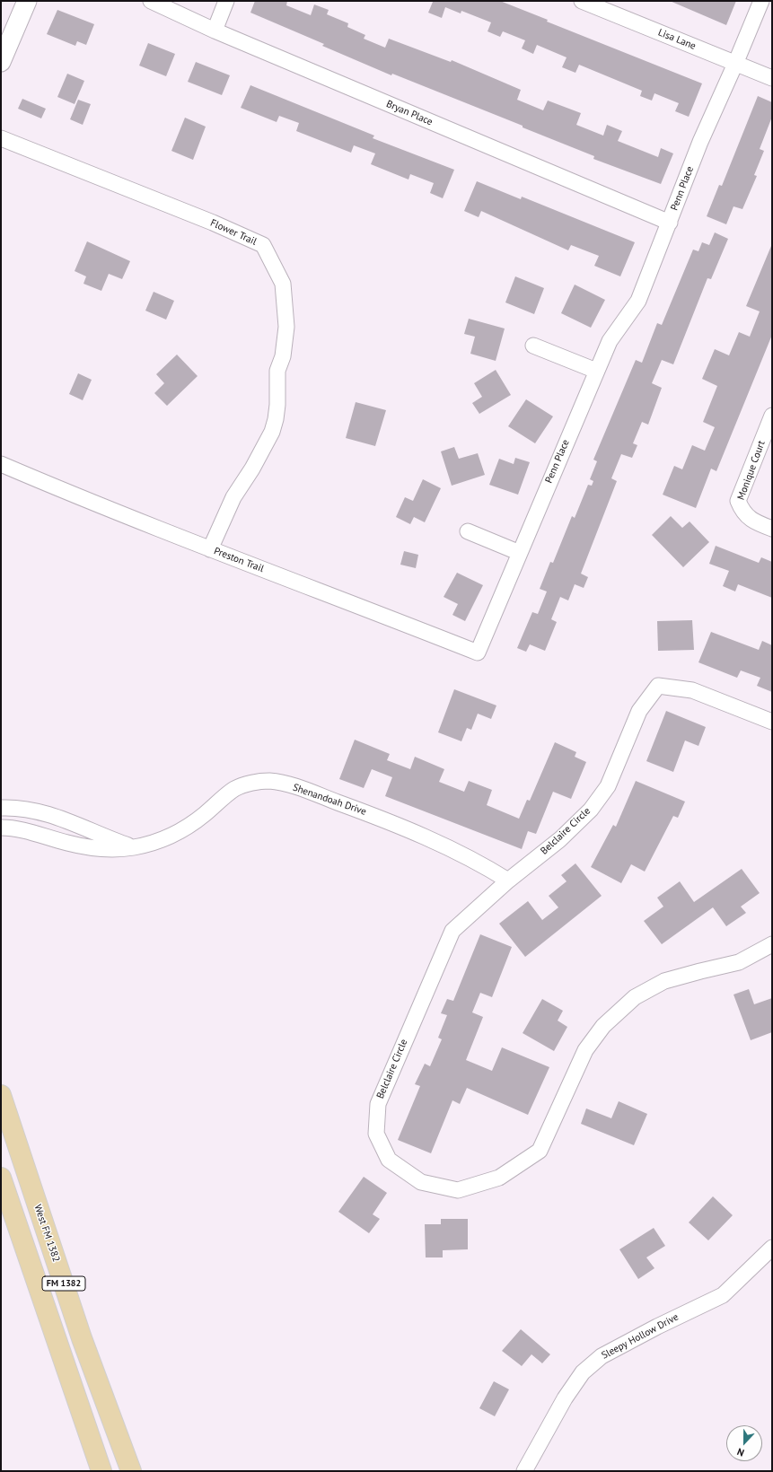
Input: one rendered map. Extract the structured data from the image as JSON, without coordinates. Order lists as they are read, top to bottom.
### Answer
{
  "streets": {
    "main road": ["West FM 1382", "FM 1382"],
    "street": [
      "Lisa Lane",
      "Bryan Place",
      "Penn Place",
      "Flower Trail",
      "Monique Court",
      "Preston Trail",
      "Shenandoah Drive",
      "Belclaire Circle",
      "Sleepy Hollow Drive"
    ]
  },
  "crossings": [
    ["Lisa Lane", "Penn Place"],
    ["Bryan Place", "Penn Place"],
    ["Penn Place", "Preston Trail"],
    ["Flower Trail", "Preston Trail"],
    ["Shenandoah Drive", "Belclaire Circle"]
  ],
  "north": "bottom"
}
